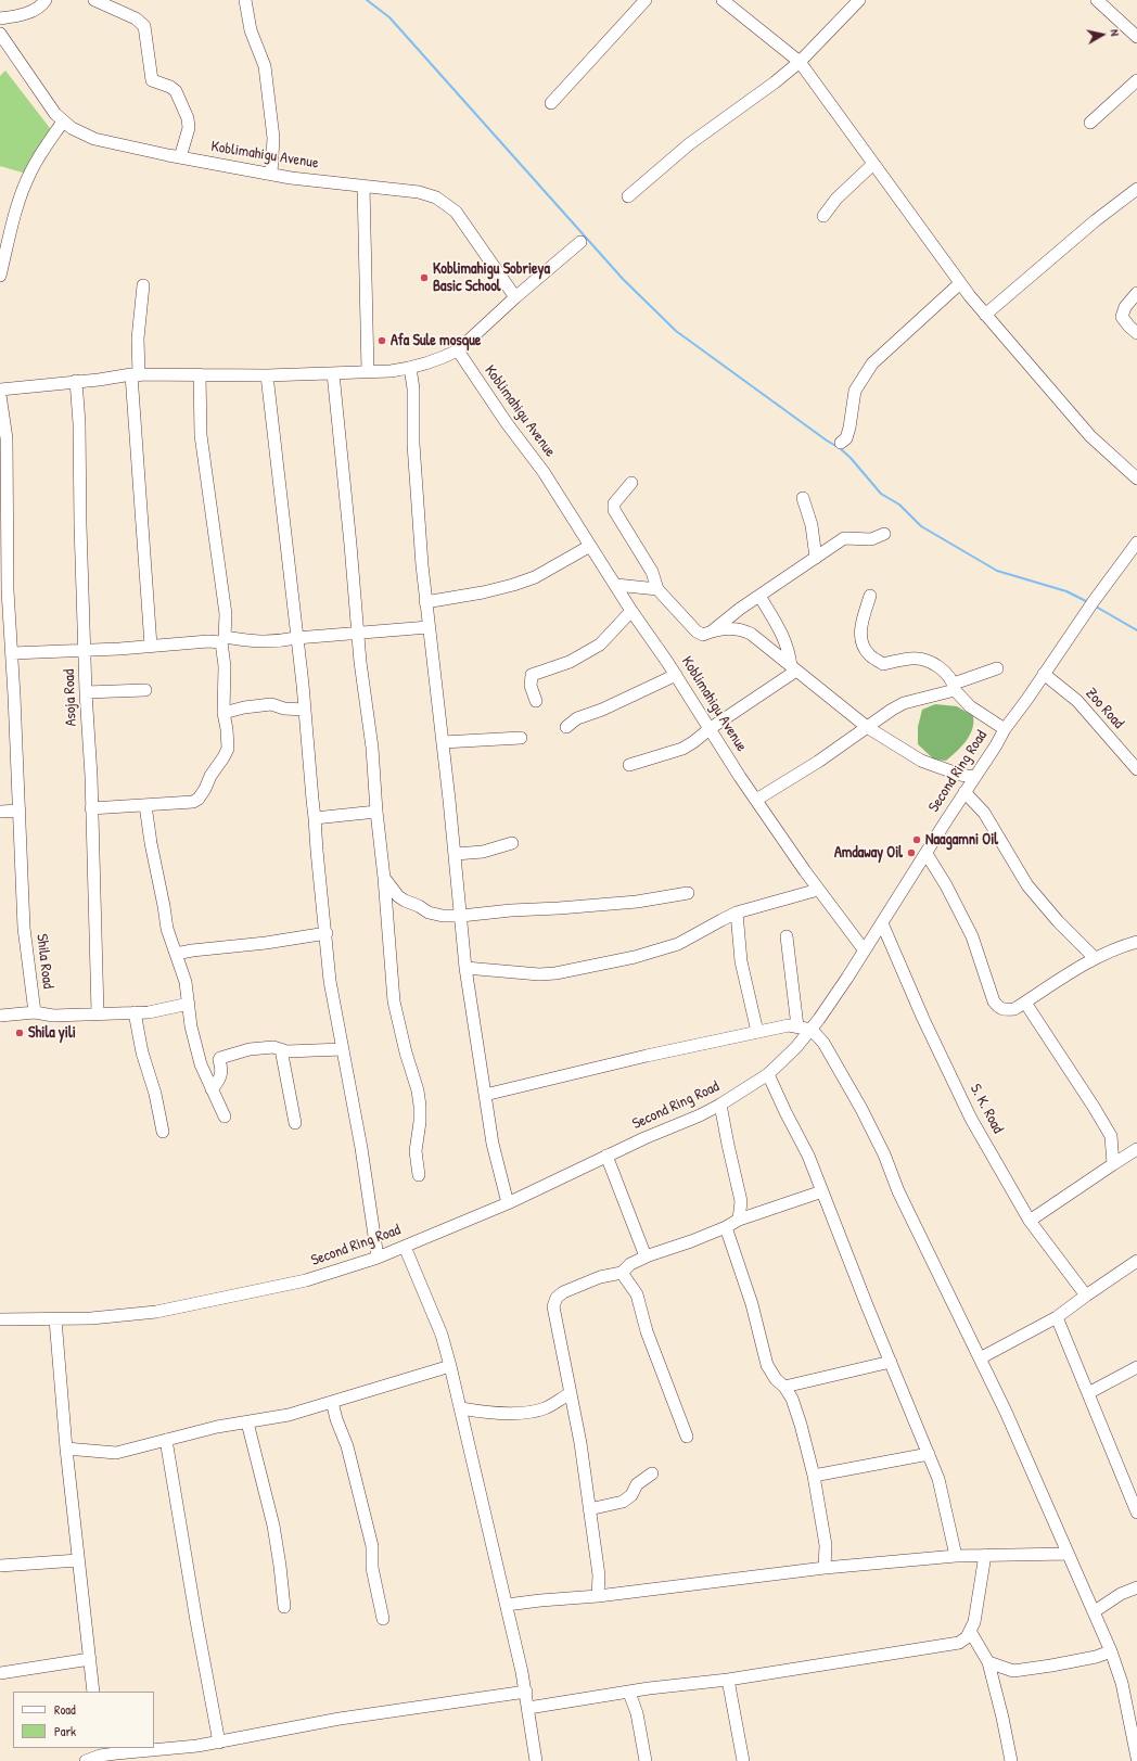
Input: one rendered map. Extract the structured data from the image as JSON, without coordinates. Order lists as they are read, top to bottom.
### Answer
{
  "streets": {
    "street": [
      "Koblimahigu Avenue",
      "Asoja Road",
      "Zoo Road",
      "Second Ring Road",
      "Shila Road",
      "S. K. Road"
    ]
  },
  "crossings": [
    ["Koblimahigu Avenue", "Second Ring Road"],
    ["Zoo Road", "Second Ring Road"],
    ["Second Ring Road", "S. K. Road"]
  ],
  "places": [
    "Koblimahigu Sobrieya Basic School",
    "Afa Sule mosque",
    "Naagamni Oil",
    "Amdaway Oil",
    "Shila yili"
  ],
  "legend": ["Road", "Park"],
  "north": "right"
}
